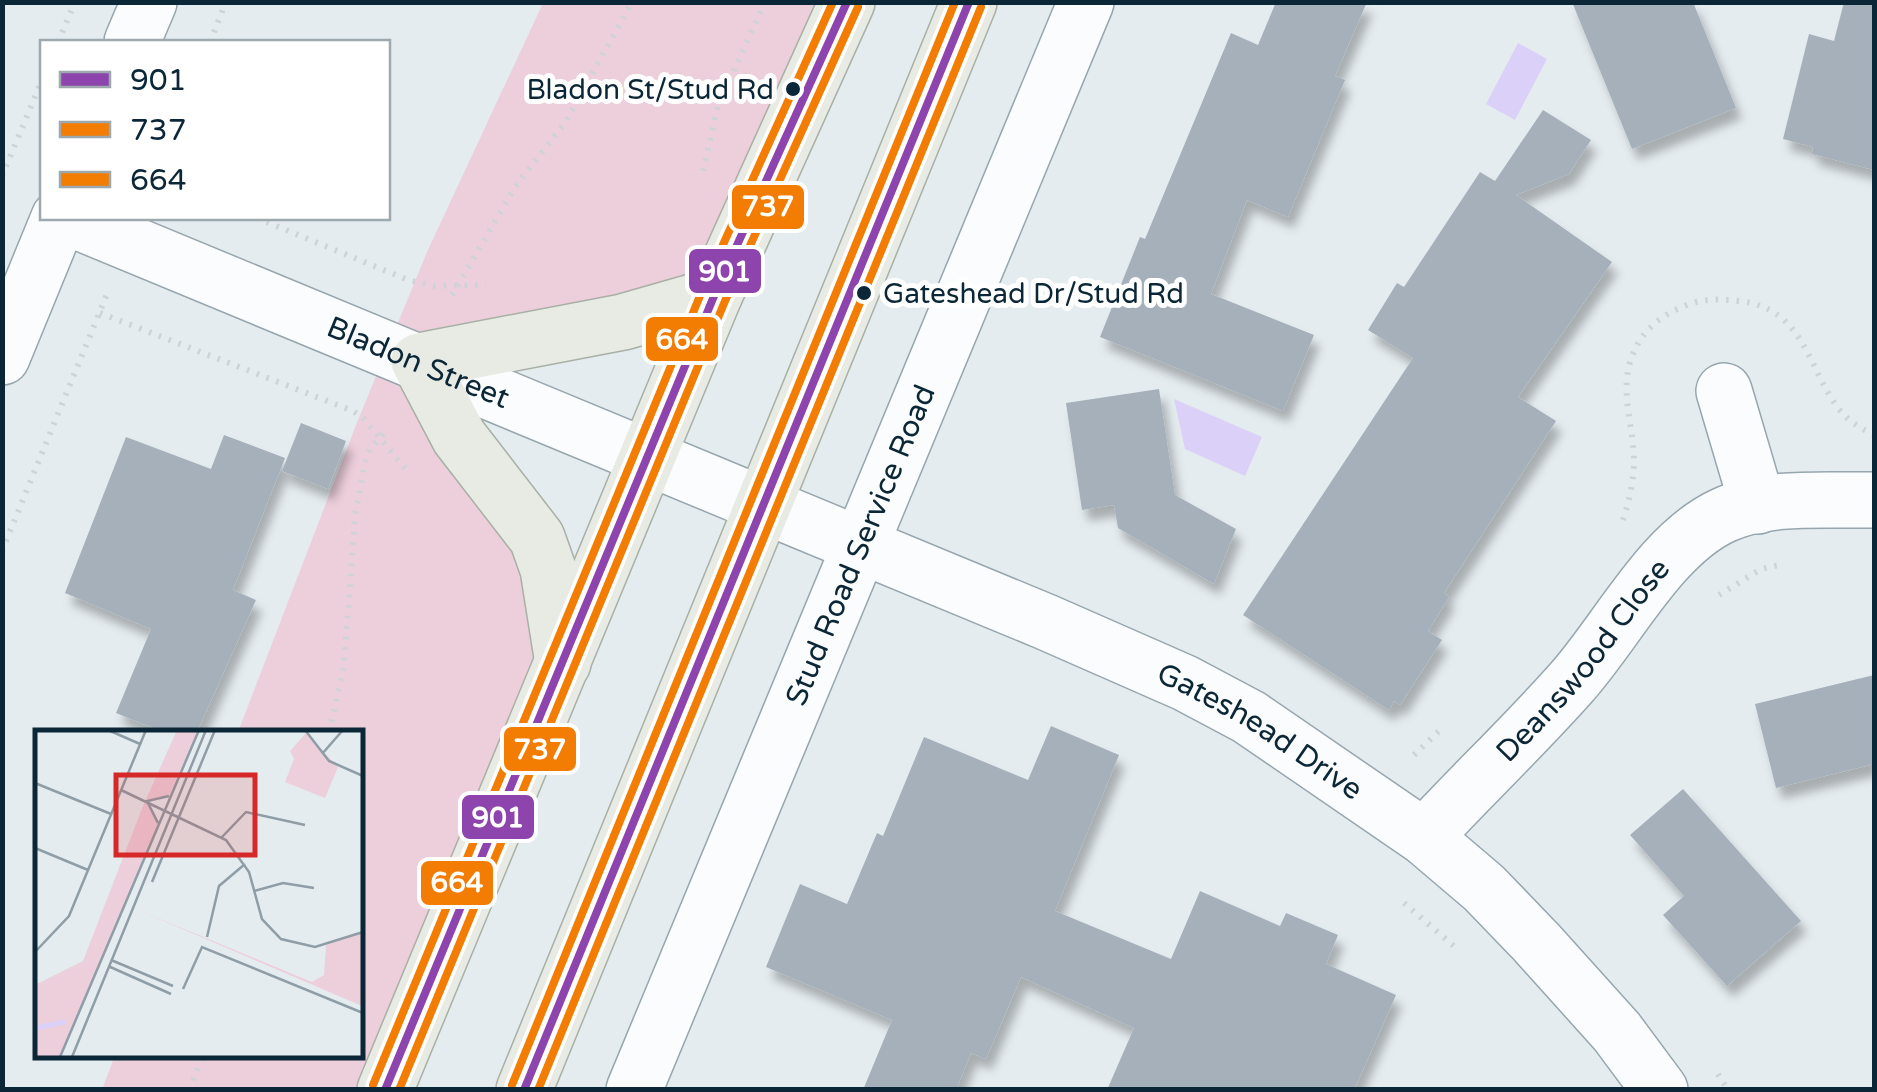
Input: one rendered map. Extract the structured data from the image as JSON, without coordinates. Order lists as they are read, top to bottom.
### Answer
{
  "streets": {
    "street": [
      "Bladon Street",
      "Stud Road Service Road",
      "Deanswood Close",
      "Gateshead Drive"
    ]
  },
  "crossings": [
    ["Bladon Street", "Gateshead Drive"],
    ["Stud Road Service Road", "Gateshead Drive"],
    ["Deanswood Close", "Gateshead Drive"]
  ],
  "places": ["Bladon St/Stud Rd", "Gateshead Dr/Stud Rd"],
  "lines": ["transit line 901", "transit line 664", "transit line 737"],
  "legend": ["901", "737", "664"]
}
